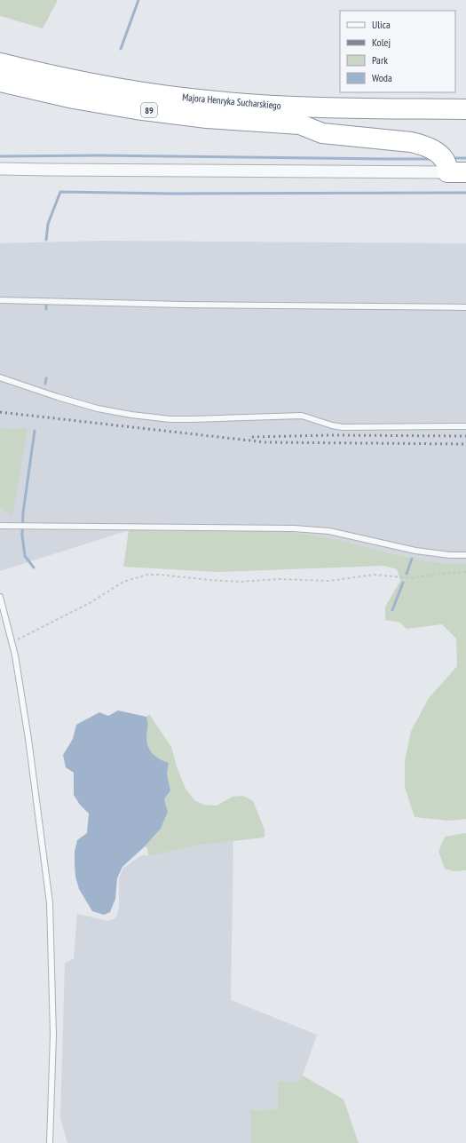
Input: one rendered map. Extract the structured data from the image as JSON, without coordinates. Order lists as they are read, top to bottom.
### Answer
{
  "streets": {
    "highway": ["Majora Henryka Sucharskiego", "89"]
  },
  "legend": [
    "Ulica",
    "Kolej",
    "Park",
    "Woda"
  ]
}
